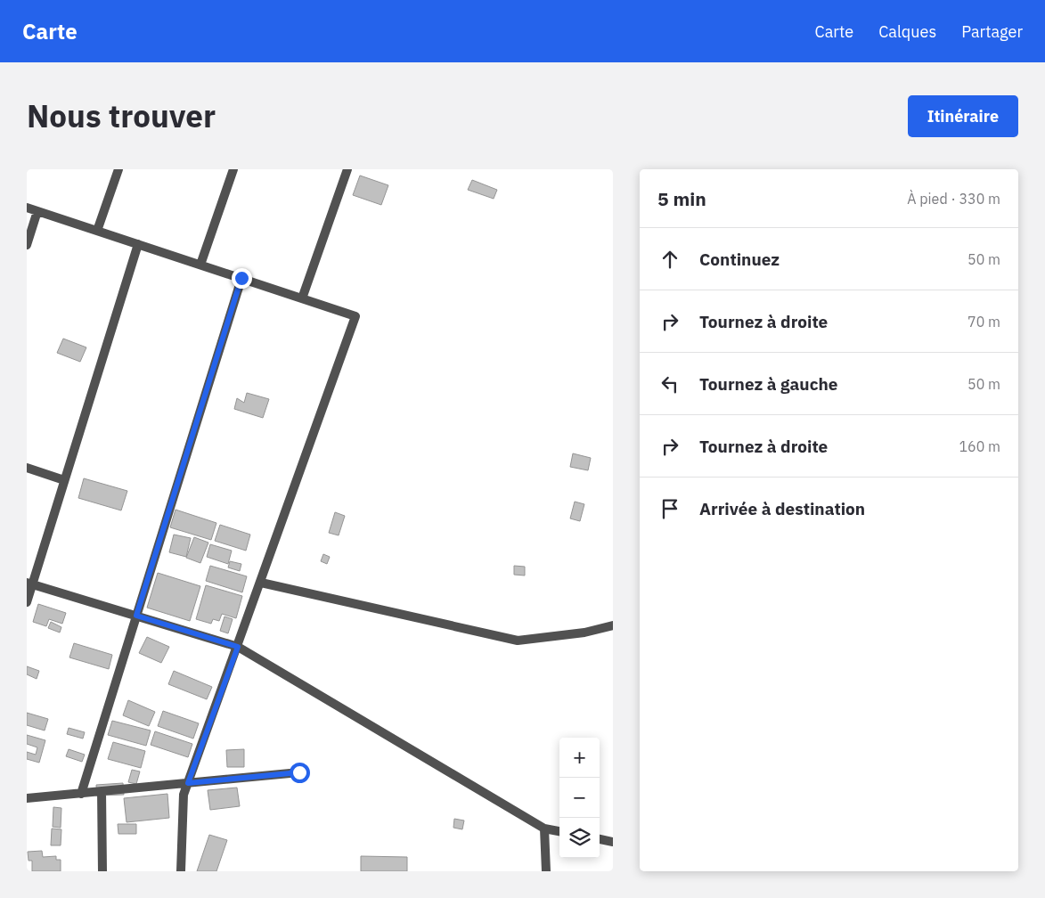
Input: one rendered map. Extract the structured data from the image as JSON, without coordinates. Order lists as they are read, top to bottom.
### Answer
{
  "page": {
    "header": "Carte",
    "nav": ["Carte", "Calques", "Partager"],
    "title": "Nous trouver",
    "buttons": "Itinéraire",
    "heading": ["5 min", "À pied · 330 m"],
    "list": [
      ["Continuez", "50 m"],
      ["Tournez à droite", "70 m"],
      ["Tournez à gauche", "50 m"],
      ["Tournez à droite", "160 m"],
      "Arrivée à destination"
    ],
    "map_buttons": ["+", "−"]
  }
}
